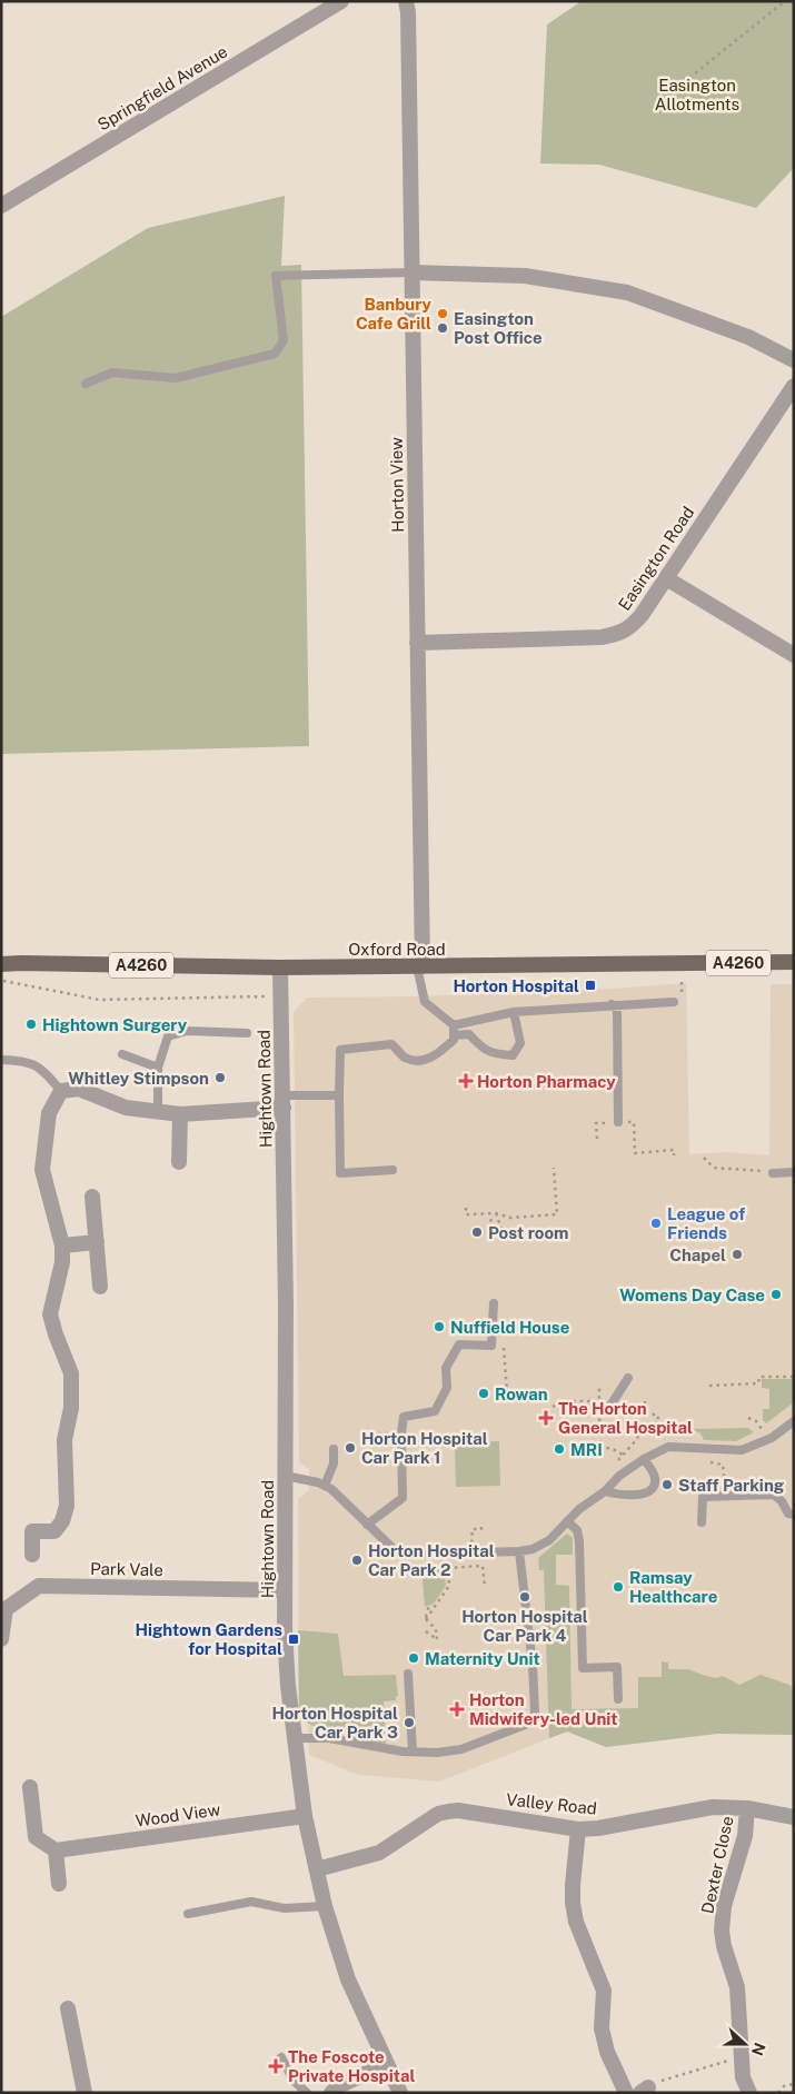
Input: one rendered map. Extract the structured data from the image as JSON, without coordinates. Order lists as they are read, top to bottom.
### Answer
{
  "streets": {
    "main road": ["Oxford Road", "A4260"],
    "street": [
      "Springfield Avenue",
      "Horton View",
      "Easington Road",
      "Hightown Road",
      "Park Vale",
      "Valley Road",
      "Wood View",
      "Dexter Close"
    ]
  },
  "crossings": [
    ["Horton View", "Easington Road"],
    ["Horton View", "Oxford Road"],
    ["Oxford Road", "Hightown Road"],
    ["Hightown Road", "Park Vale"],
    ["Hightown Road", "Valley Road"],
    ["Hightown Road", "Wood View"],
    ["Valley Road", "Dexter Close"]
  ],
  "parks": ["Easington Allotments"],
  "places": {
    "other": [
      "Banbury Cafe Grill",
      "Easington Post Office",
      "Hightown Surgery",
      "Whitley Stimpson",
      "League of Friends",
      "Post room",
      "Chapel",
      "Womens Day Case",
      "Nuffield House",
      "Rowan",
      "Horton Hospital Car Park 1",
      "MRI",
      "Staff Parking",
      "Horton Hospital Car Park 2",
      "Ramsay Healthcare",
      "Horton Hospital Car Park 4",
      "Maternity Unit",
      "Horton Hospital Car Park 3"
    ],
    "transit": ["Horton Hospital", "Hightown Gardens for Hospital"],
    "health": [
      "Horton Pharmacy",
      "The Horton General Hospital",
      "Horton Midwifery-led Unit",
      "The Foscote Private Hospital"
    ]
  },
  "north": "right"
}
